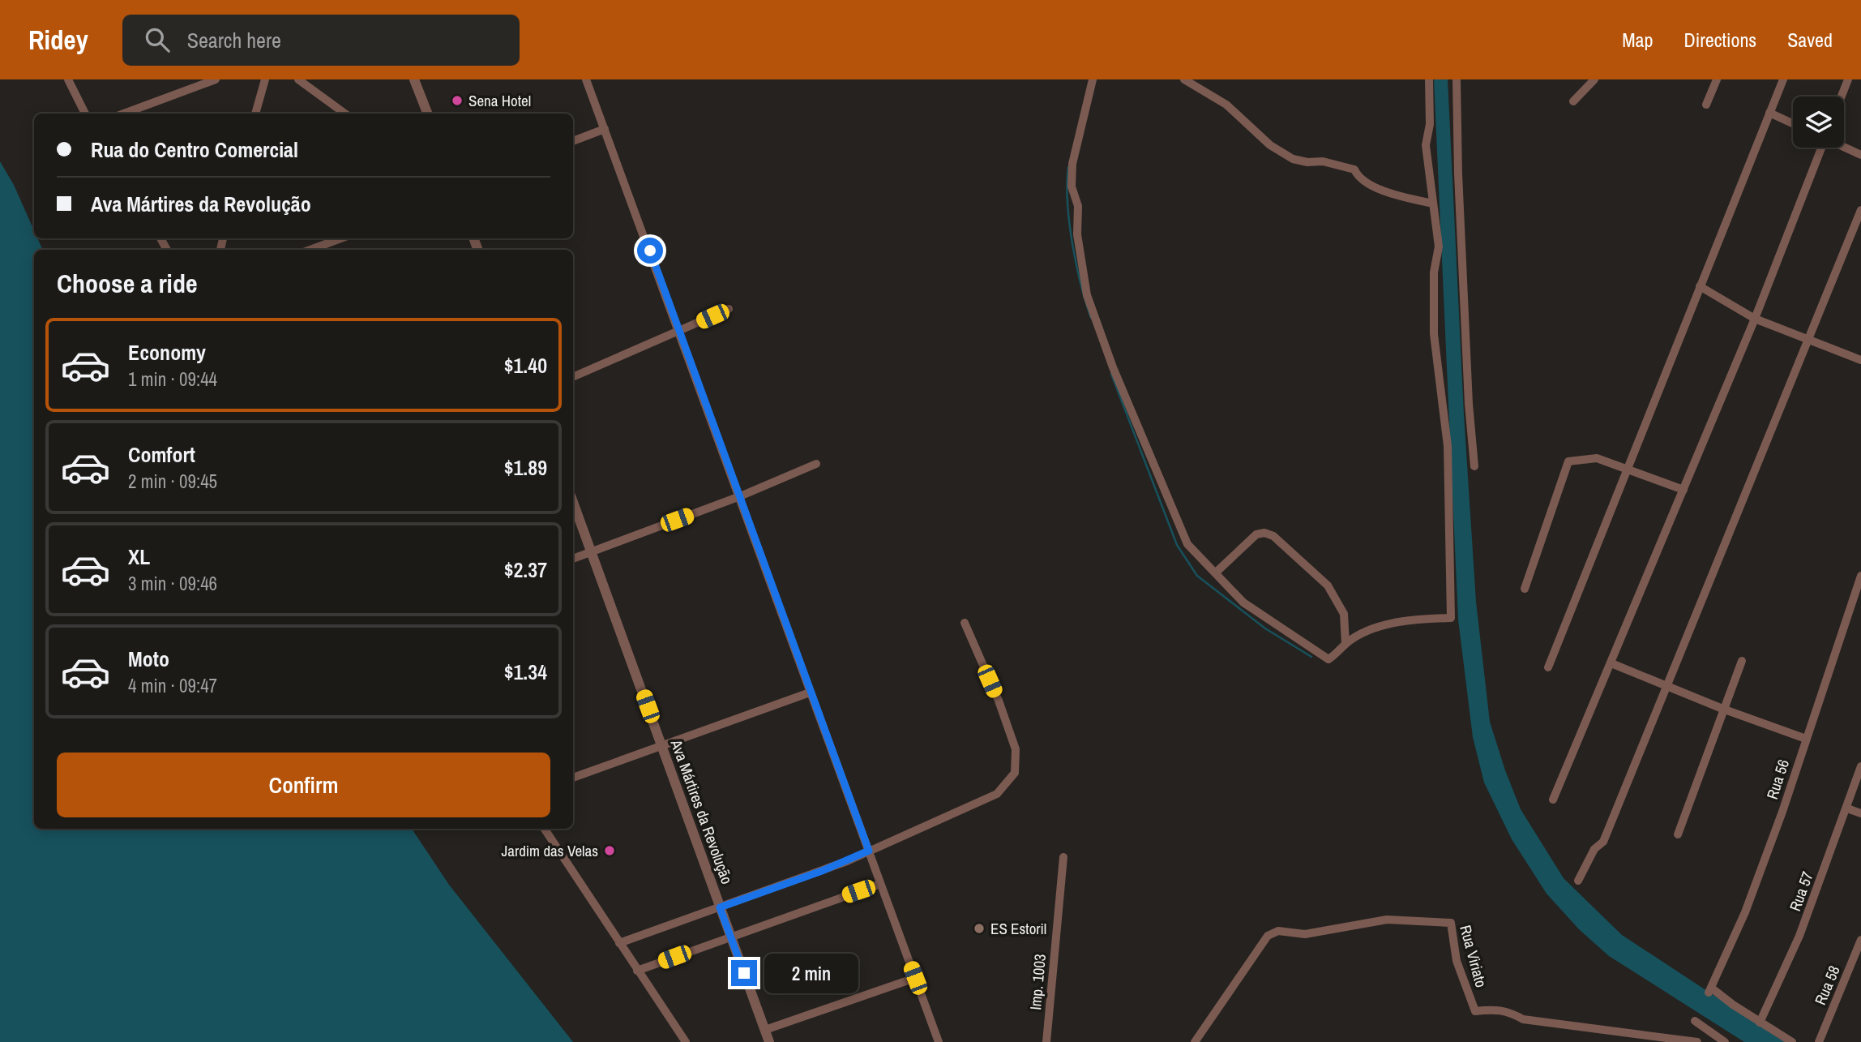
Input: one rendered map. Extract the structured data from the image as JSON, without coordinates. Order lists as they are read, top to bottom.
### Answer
{
  "streets": {
    "street": [
      "Rua 56",
      "Ava Mártires da Revolução",
      "Rua 57",
      "Rua Viriato",
      "Imp. 1003",
      "Rua 58"
    ]
  },
  "crossings": [
    ["Rua 56", "Rua 57"]
  ],
  "places": ["Sena Hotel", "Jardim das Velas", "ES Estoril"],
  "page": {
    "header": "Ridey",
    "search": "Search here",
    "nav": ["Map", "Directions", "Saved"],
    "banner": ["Rua do Centro Comercial", "Ava Mártires da Revolução"],
    "heading": "Choose a ride",
    "list": [
      {
        "name": "Economy",
        "note": "1 min · 09:44",
        "value": "$1.40"
      },
      {
        "name": "Comfort",
        "note": "2 min · 09:45",
        "value": "$1.89"
      },
      {
        "name": "XL",
        "note": "3 min · 09:46",
        "value": "$2.37"
      },
      {
        "name": "Moto",
        "note": "4 min · 09:47",
        "value": "$1.34"
      }
    ],
    "buttons": "Confirm",
    "bubble": "2 min"
  }
}
